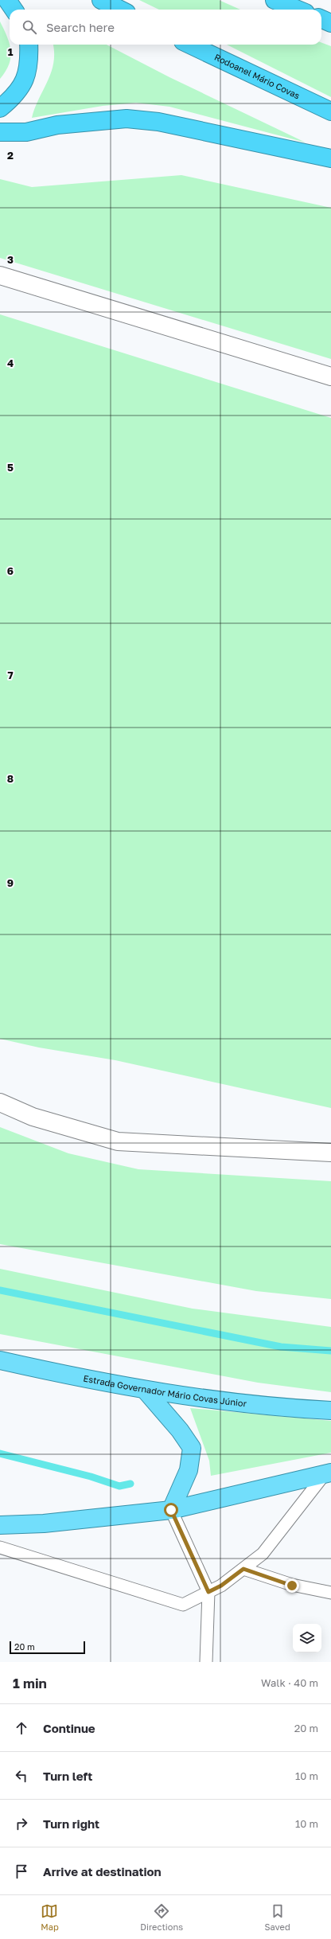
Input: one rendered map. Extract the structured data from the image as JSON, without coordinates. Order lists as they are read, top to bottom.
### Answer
{
  "streets": {
    "highway": ["Rodoanel Mário Covas", "Estrada Governador Mário Covas Júnior"]
  },
  "scale_bar": "20 m",
  "page": {
    "search": "Search here",
    "scale": "20 m",
    "heading": ["1 min", "Walk · 40 m"],
    "list": [
      ["Continue", "20 m"],
      ["Turn left", "10 m"],
      ["Turn right", "10 m"],
      "Arrive at destination"
    ],
    "nav": ["Map", "Directions", "Saved"]
  },
  "grid": {
    "rows": [
      "1",
      "2",
      "3",
      "4",
      "5",
      "6",
      "7",
      "8",
      "9"
    ]
  }
}
